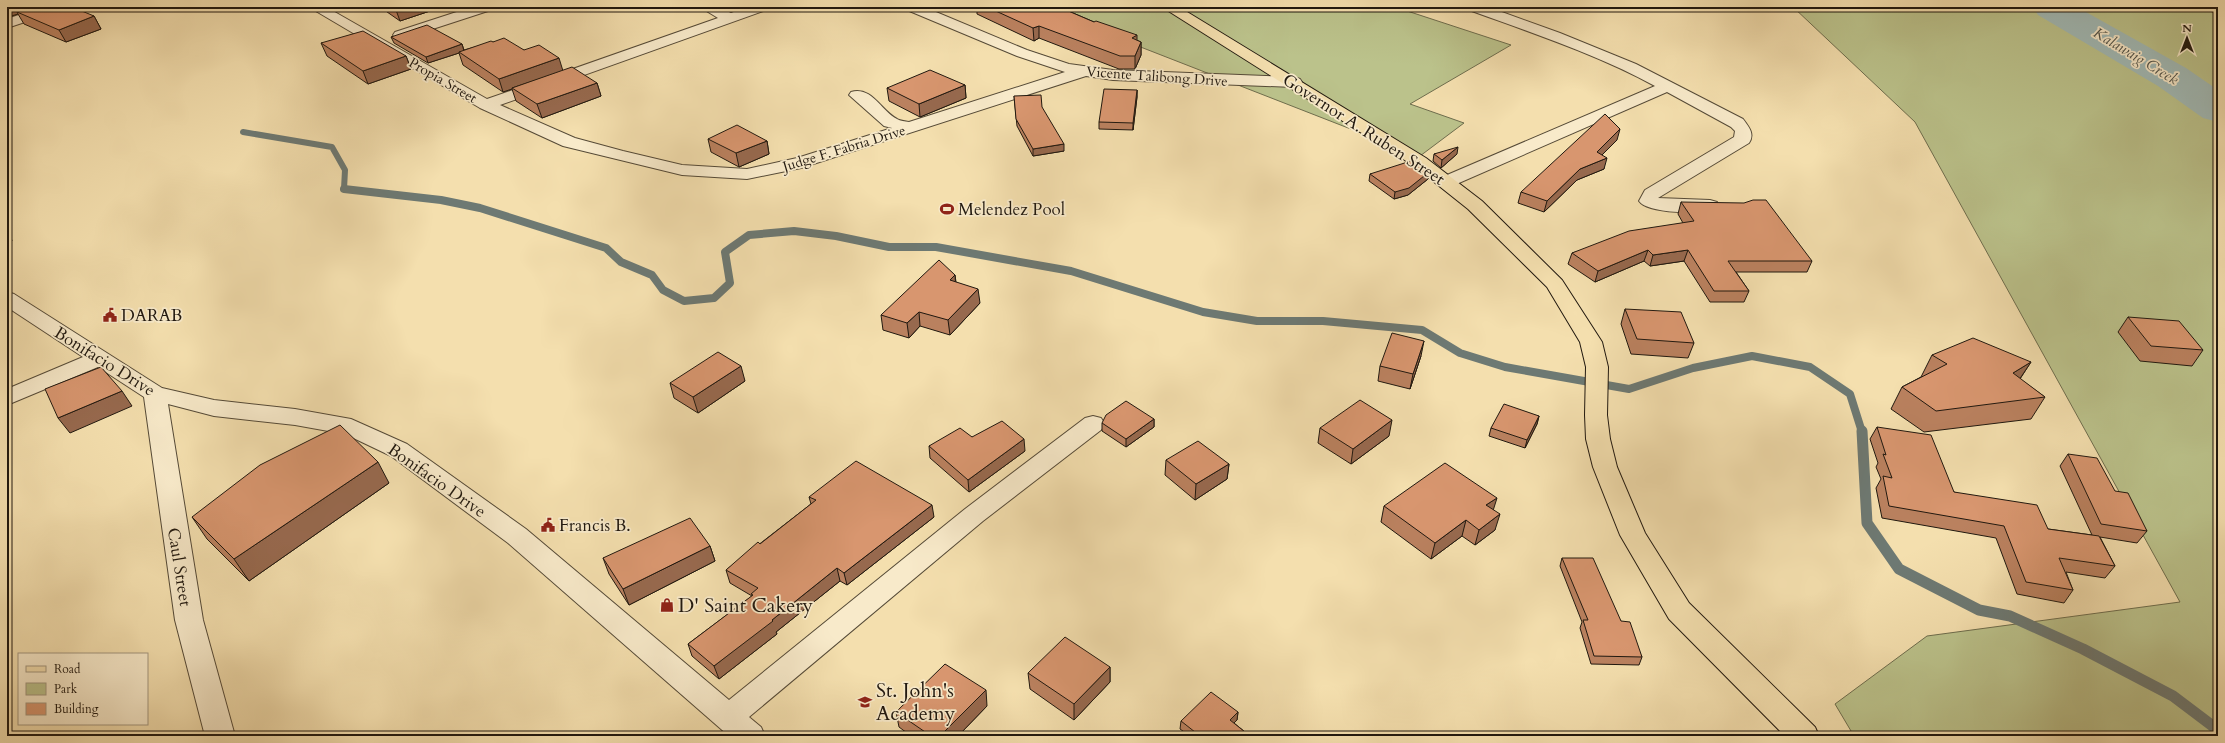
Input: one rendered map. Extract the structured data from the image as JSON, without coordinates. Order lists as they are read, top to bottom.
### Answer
{
  "streets": {
    "main road": ["Governor A. Ruben Street"],
    "street": [
      "Vicente Talibong Drive",
      "Propia Street",
      "Judge F. Fabria Drive",
      "Bonifacio Drive",
      "Caul Street"
    ]
  },
  "crossings": [
    ["Vicente Talibong Drive", "Governor A. Ruben Street"],
    ["Vicente Talibong Drive", "Judge F. Fabria Drive"],
    ["Propia Street", "Judge F. Fabria Drive"],
    ["Bonifacio Drive", "Caul Street"]
  ],
  "water": ["Kalawaig Creek"],
  "places": {
    "sports": ["Melendez Pool"],
    "public building": ["DARAB", "Francis B."],
    "shop": ["D' Saint Cakery"],
    "school or university": ["St. John's Academy"]
  },
  "legend": ["Road", "Park", "Building"],
  "north": "top"
}
